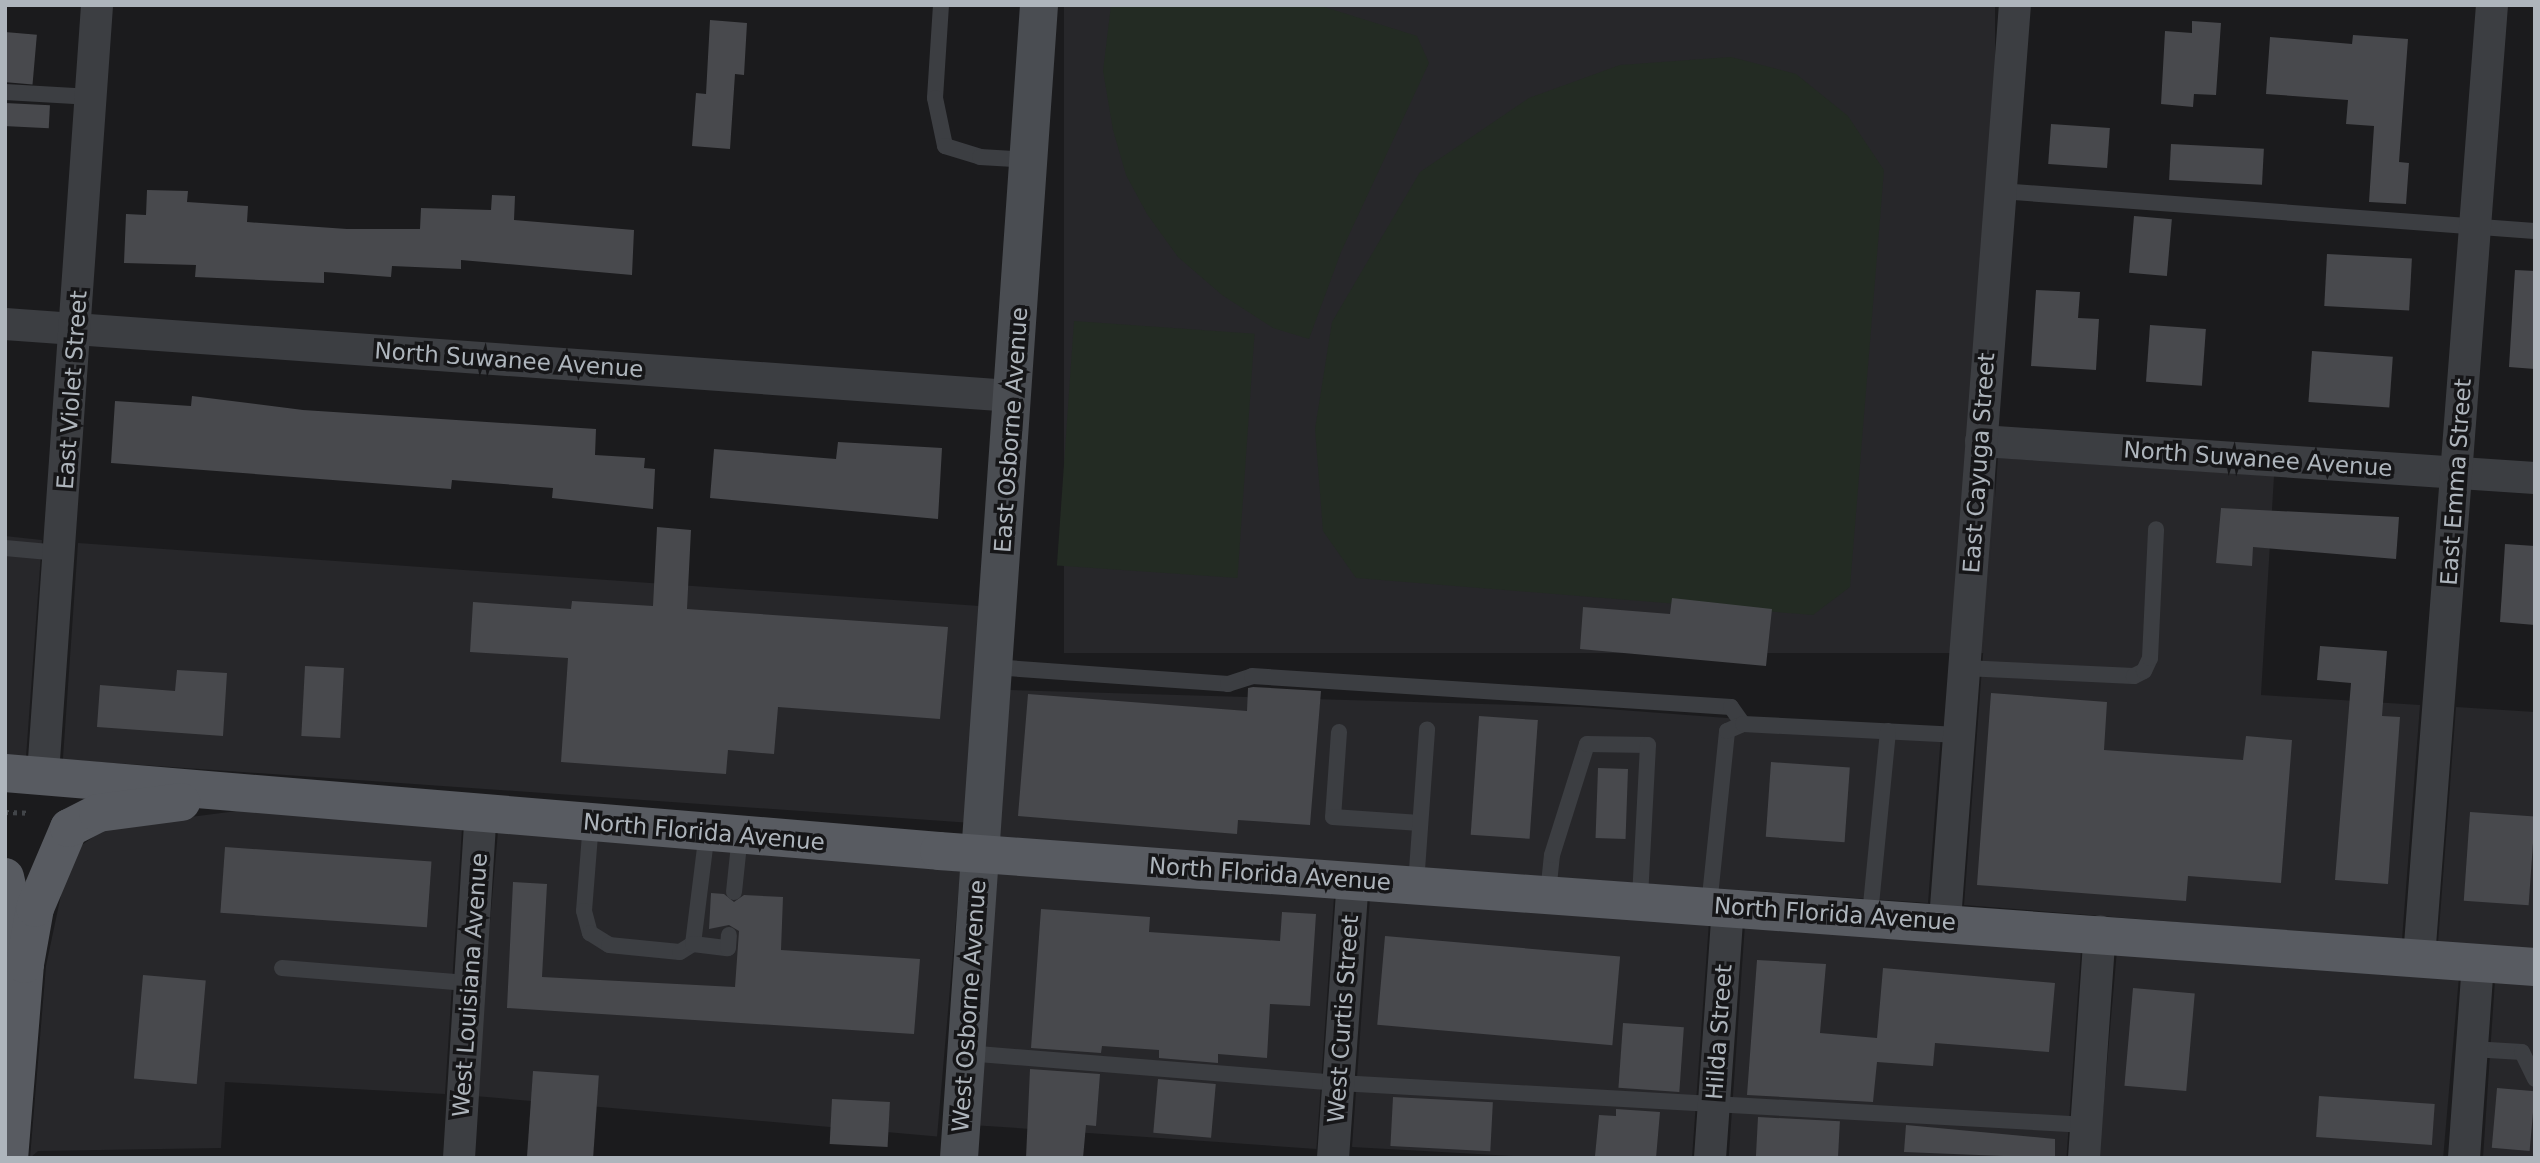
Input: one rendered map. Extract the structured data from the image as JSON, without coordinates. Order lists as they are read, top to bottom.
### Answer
{
  "streets": {
    "main road": ["North Florida Avenue"],
    "street": [
      "North Suwanee Avenue",
      "East Violet Street",
      "East Osborne Avenue",
      "East Cayuga Street",
      "East Emma Street",
      "West Louisiana Avenue",
      "West Osborne Avenue",
      "West Curtis Street",
      "Hilda Street"
    ]
  },
  "crossings": [
    ["North Suwanee Avenue", "East Violet Street"],
    ["North Suwanee Avenue", "East Osborne Avenue"],
    ["North Suwanee Avenue", "East Cayuga Street"],
    ["North Suwanee Avenue", "East Emma Street"],
    ["East Violet Street", "North Florida Avenue"],
    ["East Osborne Avenue", "North Florida Avenue"],
    ["East Osborne Avenue", "West Osborne Avenue"],
    ["East Cayuga Street", "North Florida Avenue"],
    ["East Emma Street", "North Florida Avenue"],
    ["North Florida Avenue", "West Louisiana Avenue"],
    ["North Florida Avenue", "West Osborne Avenue"],
    ["North Florida Avenue", "West Curtis Street"],
    ["North Florida Avenue", "Hilda Street"]
  ]
}
